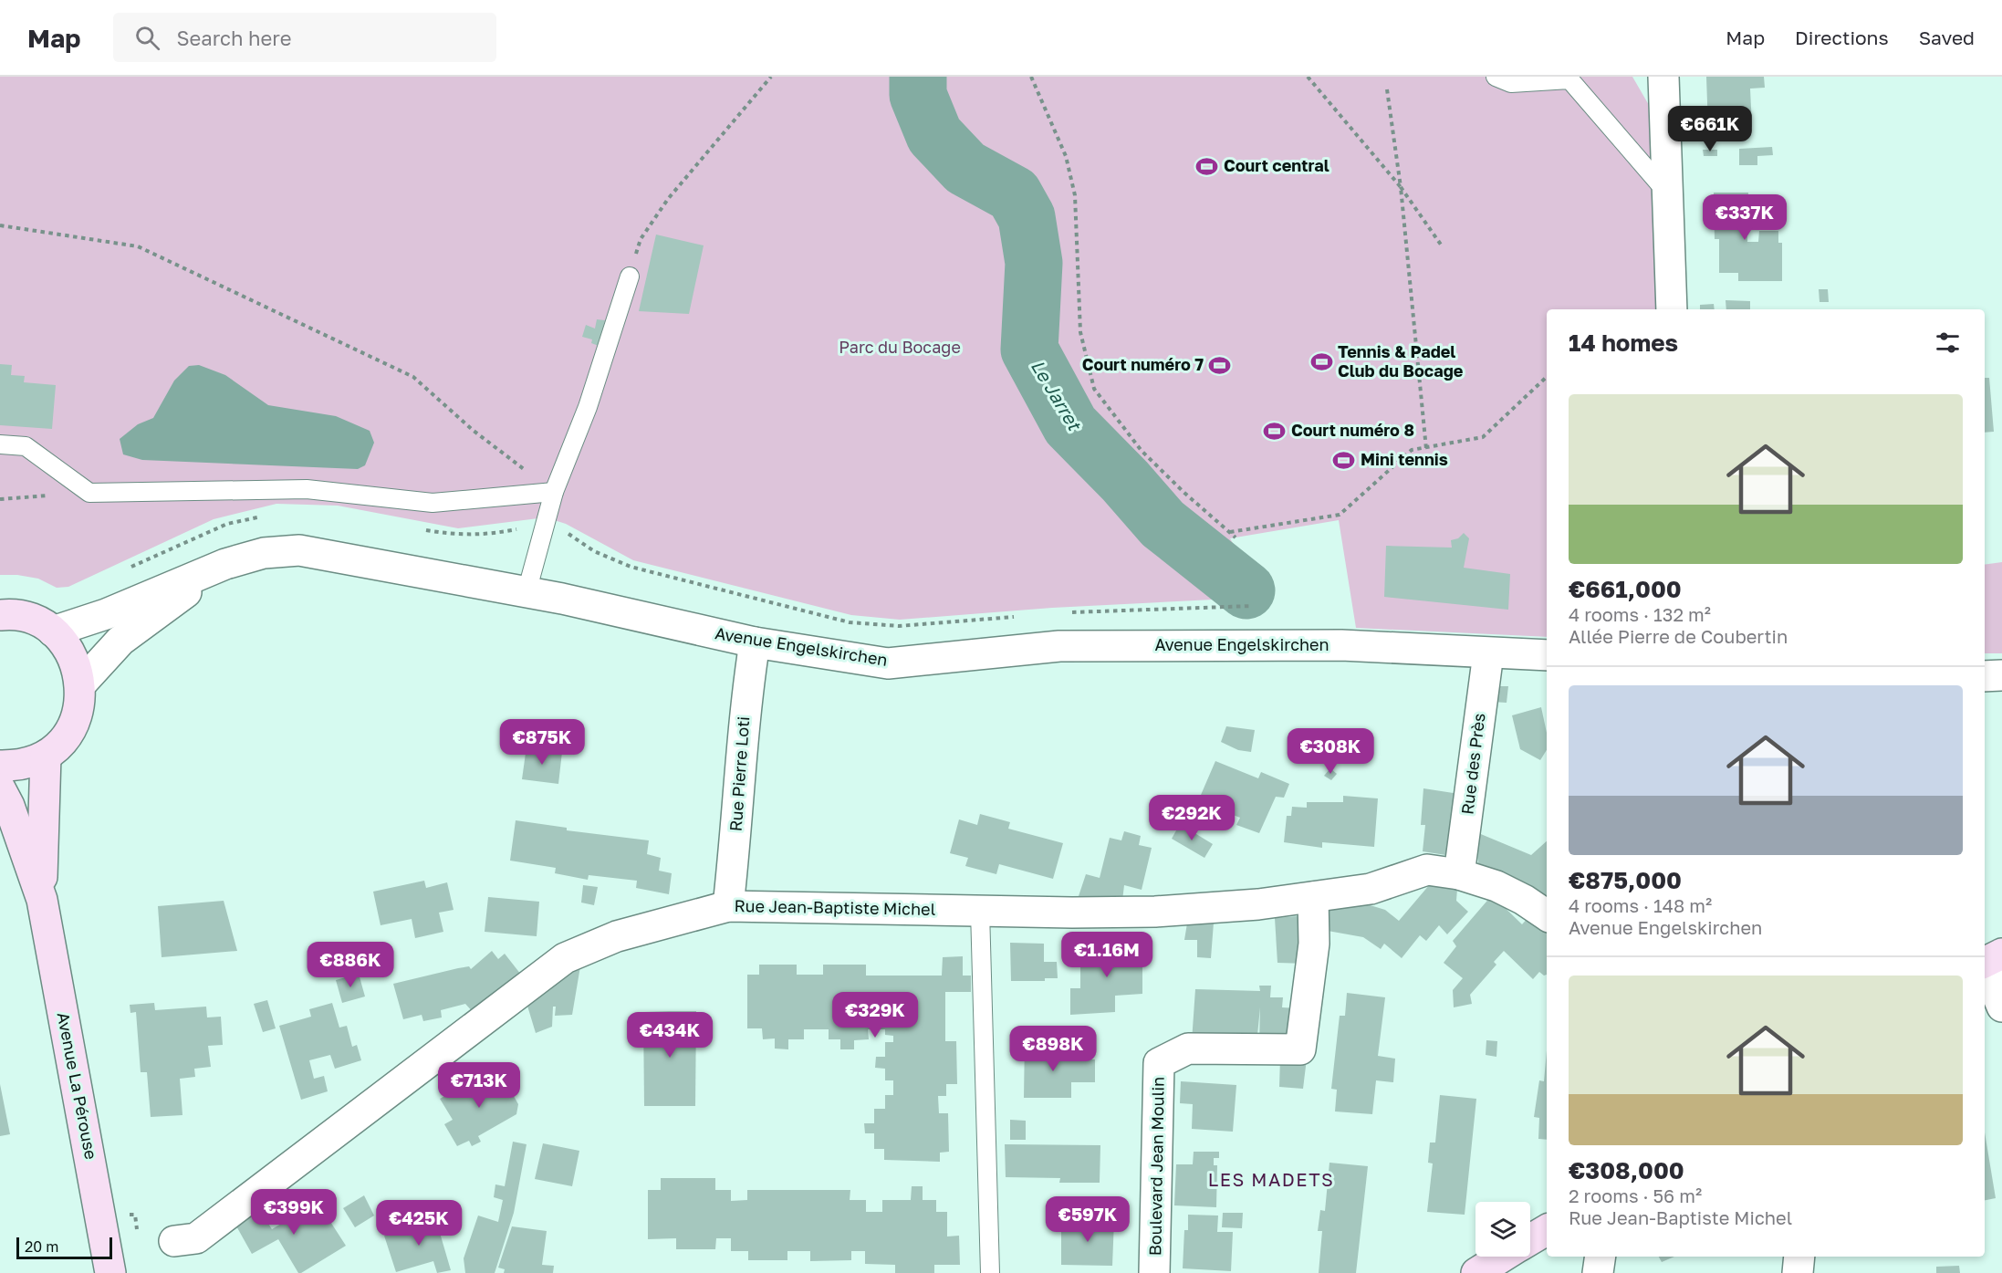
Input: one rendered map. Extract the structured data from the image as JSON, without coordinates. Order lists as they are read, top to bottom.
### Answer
{
  "streets": {
    "street": [
      "Avenue Engelskirchen",
      "Rue des Près",
      "Rue Pierre Loti",
      "Rue Jean-Baptiste Michel",
      "Avenue La Pérouse",
      "Boulevard Jean Moulin"
    ]
  },
  "crossings": [
    ["Avenue Engelskirchen", "Rue des Près"],
    ["Avenue Engelskirchen", "Rue Pierre Loti"],
    ["Rue des Près", "Rue Jean-Baptiste Michel"],
    ["Rue Pierre Loti", "Rue Jean-Baptiste Michel"],
    ["Rue Jean-Baptiste Michel", "Boulevard Jean Moulin"]
  ],
  "districts": ["LES MADETS"],
  "water": ["Le Jarret"],
  "parks": ["Parc du Bocage"],
  "places": {
    "sports": [
      "Court central",
      "Tennis & Padel Club du Bocage",
      "Court numéro 7",
      "Court numéro 8",
      "Mini tennis"
    ]
  },
  "scale_bar": "20 m",
  "page": {
    "header": "Map",
    "search": "Search here",
    "nav": ["Map", "Directions", "Saved"],
    "price": [
      "€661K",
      "€337K",
      "€875K",
      "€308K",
      "€292K",
      "€1.16M",
      "€886K",
      "€329K",
      "€434K",
      "€898K",
      "€713K",
      "€399K",
      "€597K",
      "€425K"
    ],
    "heading": "14 homes",
    "list": [
      {
        "name": "€661,000",
        "note": "4 rooms · 132 m² · Allée Pierre de Coubertin"
      },
      {
        "name": "€875,000",
        "note": "4 rooms · 148 m² · Avenue Engelskirchen"
      },
      {
        "name": "€308,000",
        "note": "2 rooms · 56 m² · Rue Jean-Baptiste Michel"
      }
    ],
    "scale": "20 m"
  }
}
